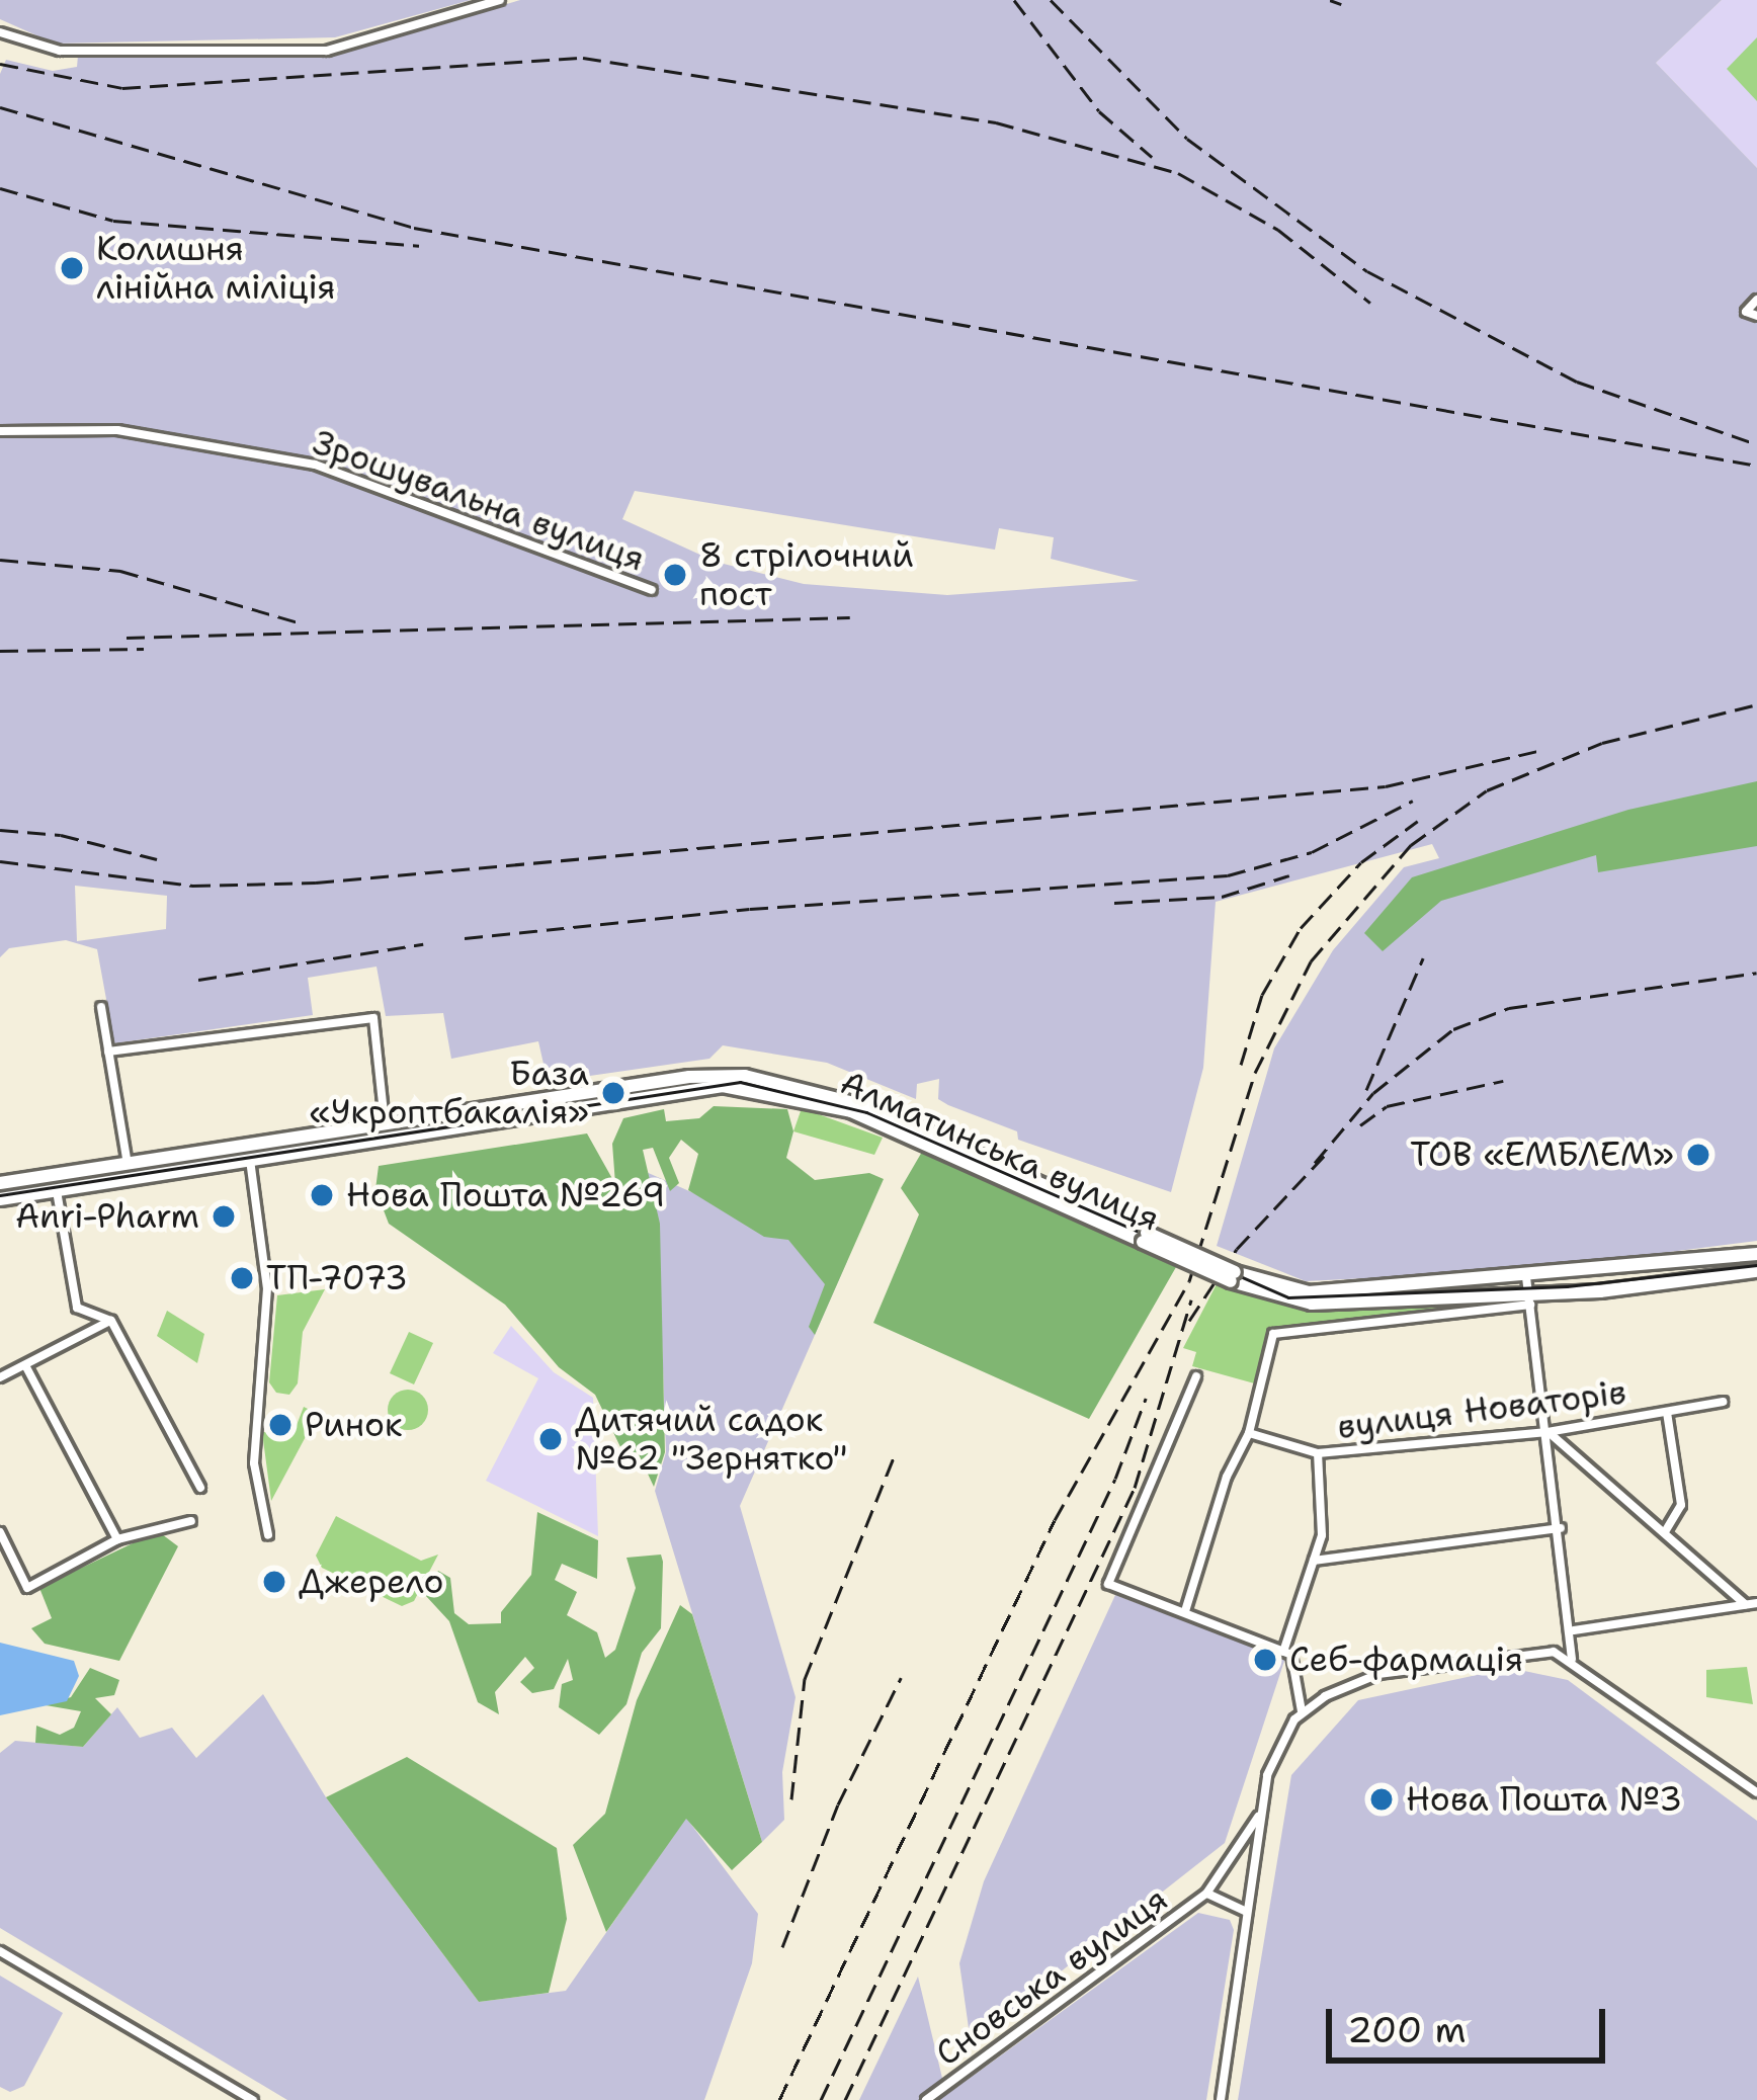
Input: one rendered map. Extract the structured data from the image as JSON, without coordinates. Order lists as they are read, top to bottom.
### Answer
{
  "streets": {
    "street": [
      "Зрошувальна вулиця",
      "Алматинська вулиця",
      "вулиця Новаторів",
      "Сновська вулиця"
    ]
  },
  "crossings": [
    ["Алматинська вулиця", "вулиця Новаторів"]
  ],
  "places": [
    "Колишня лінійна міліція",
    "8 стрілочний пост",
    "База «Укроптбакалія»",
    "ТОВ «ЕМБЛЕМ»",
    "Нова Пошта №269",
    "Anri-Pharm",
    "ТП-7073",
    "Ринок",
    "Дитячий садок №62 \"Зернятко\"",
    "Джерело",
    "Себ-фармація",
    "Нова Пошта №3"
  ],
  "scale_bar": "200 m"
}
